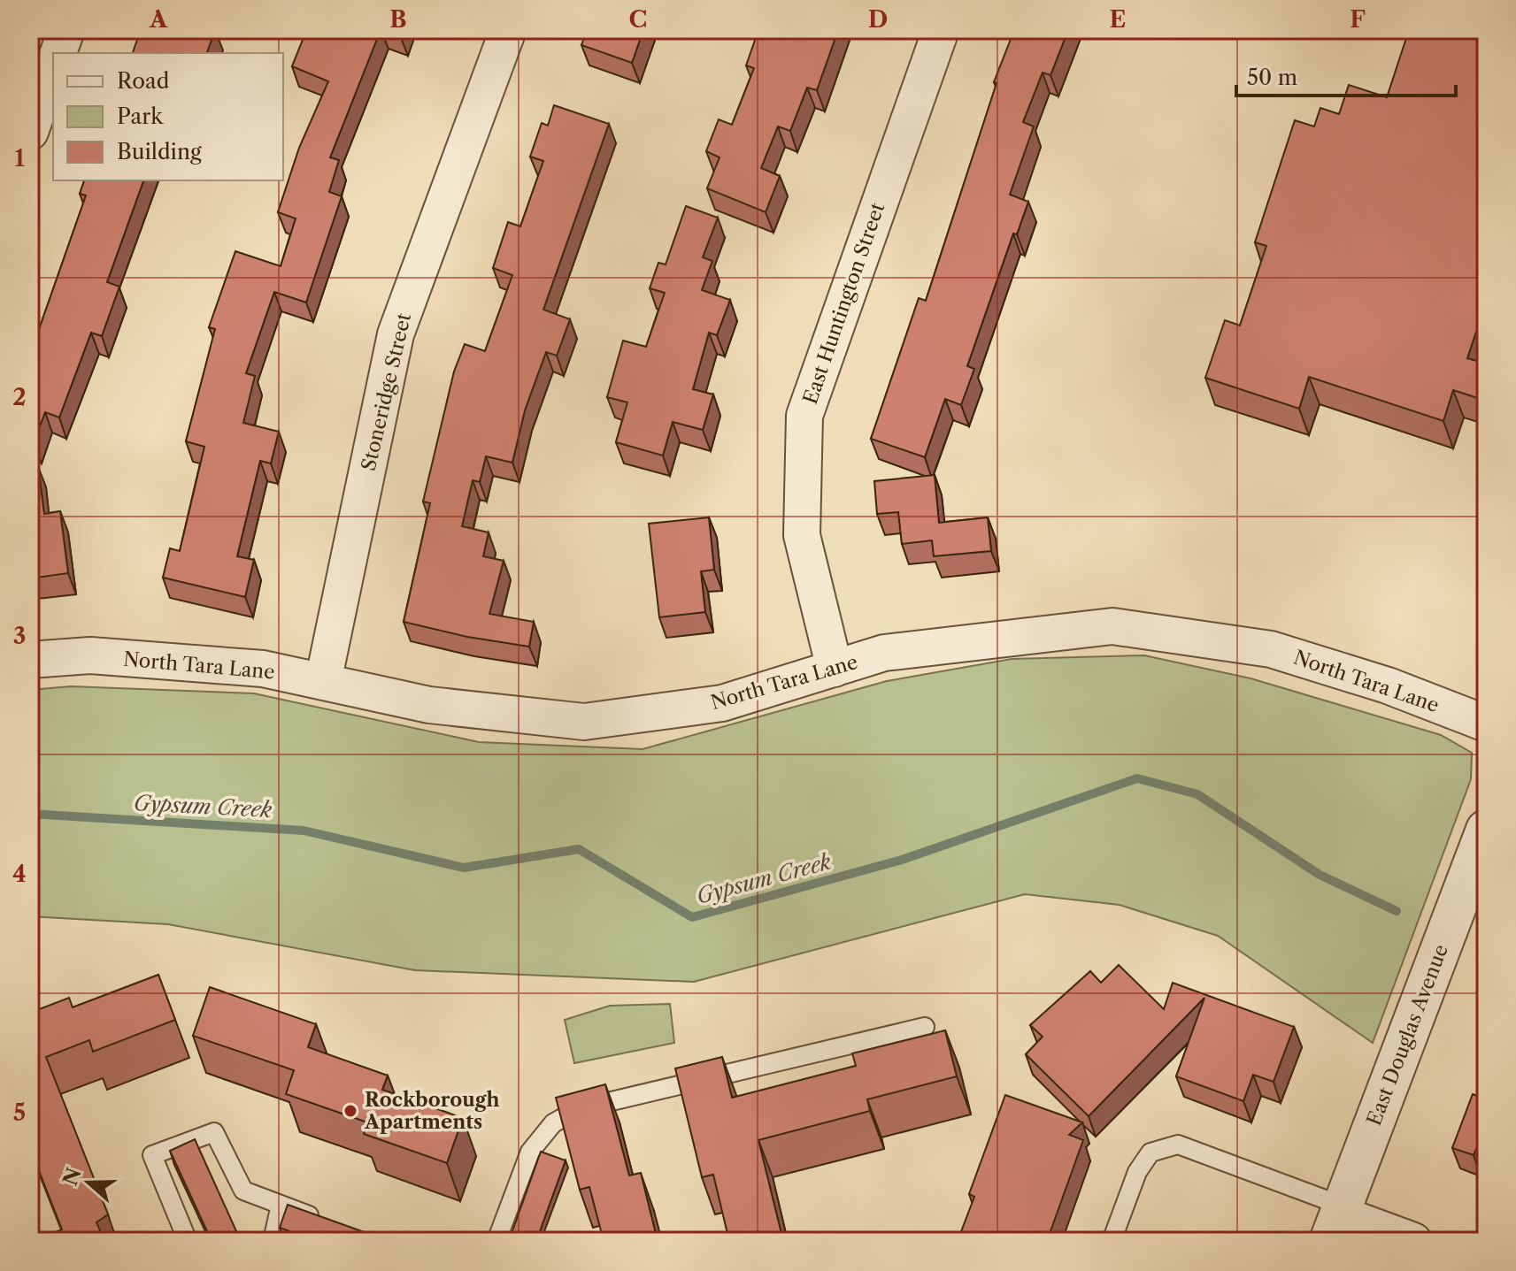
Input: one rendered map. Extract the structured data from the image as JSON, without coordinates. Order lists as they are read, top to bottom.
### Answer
{
  "streets": {
    "street": [
      "East Huntington Street",
      "Stoneridge Street",
      "North Tara Lane",
      "East Douglas Avenue"
    ]
  },
  "crossings": [
    ["East Huntington Street", "North Tara Lane"],
    ["Stoneridge Street", "North Tara Lane"]
  ],
  "water": ["Gypsum Creek"],
  "places": ["Rockborough Apartments"],
  "legend": ["Road", "Park", "Building"],
  "scale_bar": "50 m",
  "north": "left",
  "grid": {
    "columns": [
      "A",
      "B",
      "C",
      "D",
      "E",
      "F"
    ],
    "rows": [
      "1",
      "2",
      "3",
      "4",
      "5"
    ]
  }
}
